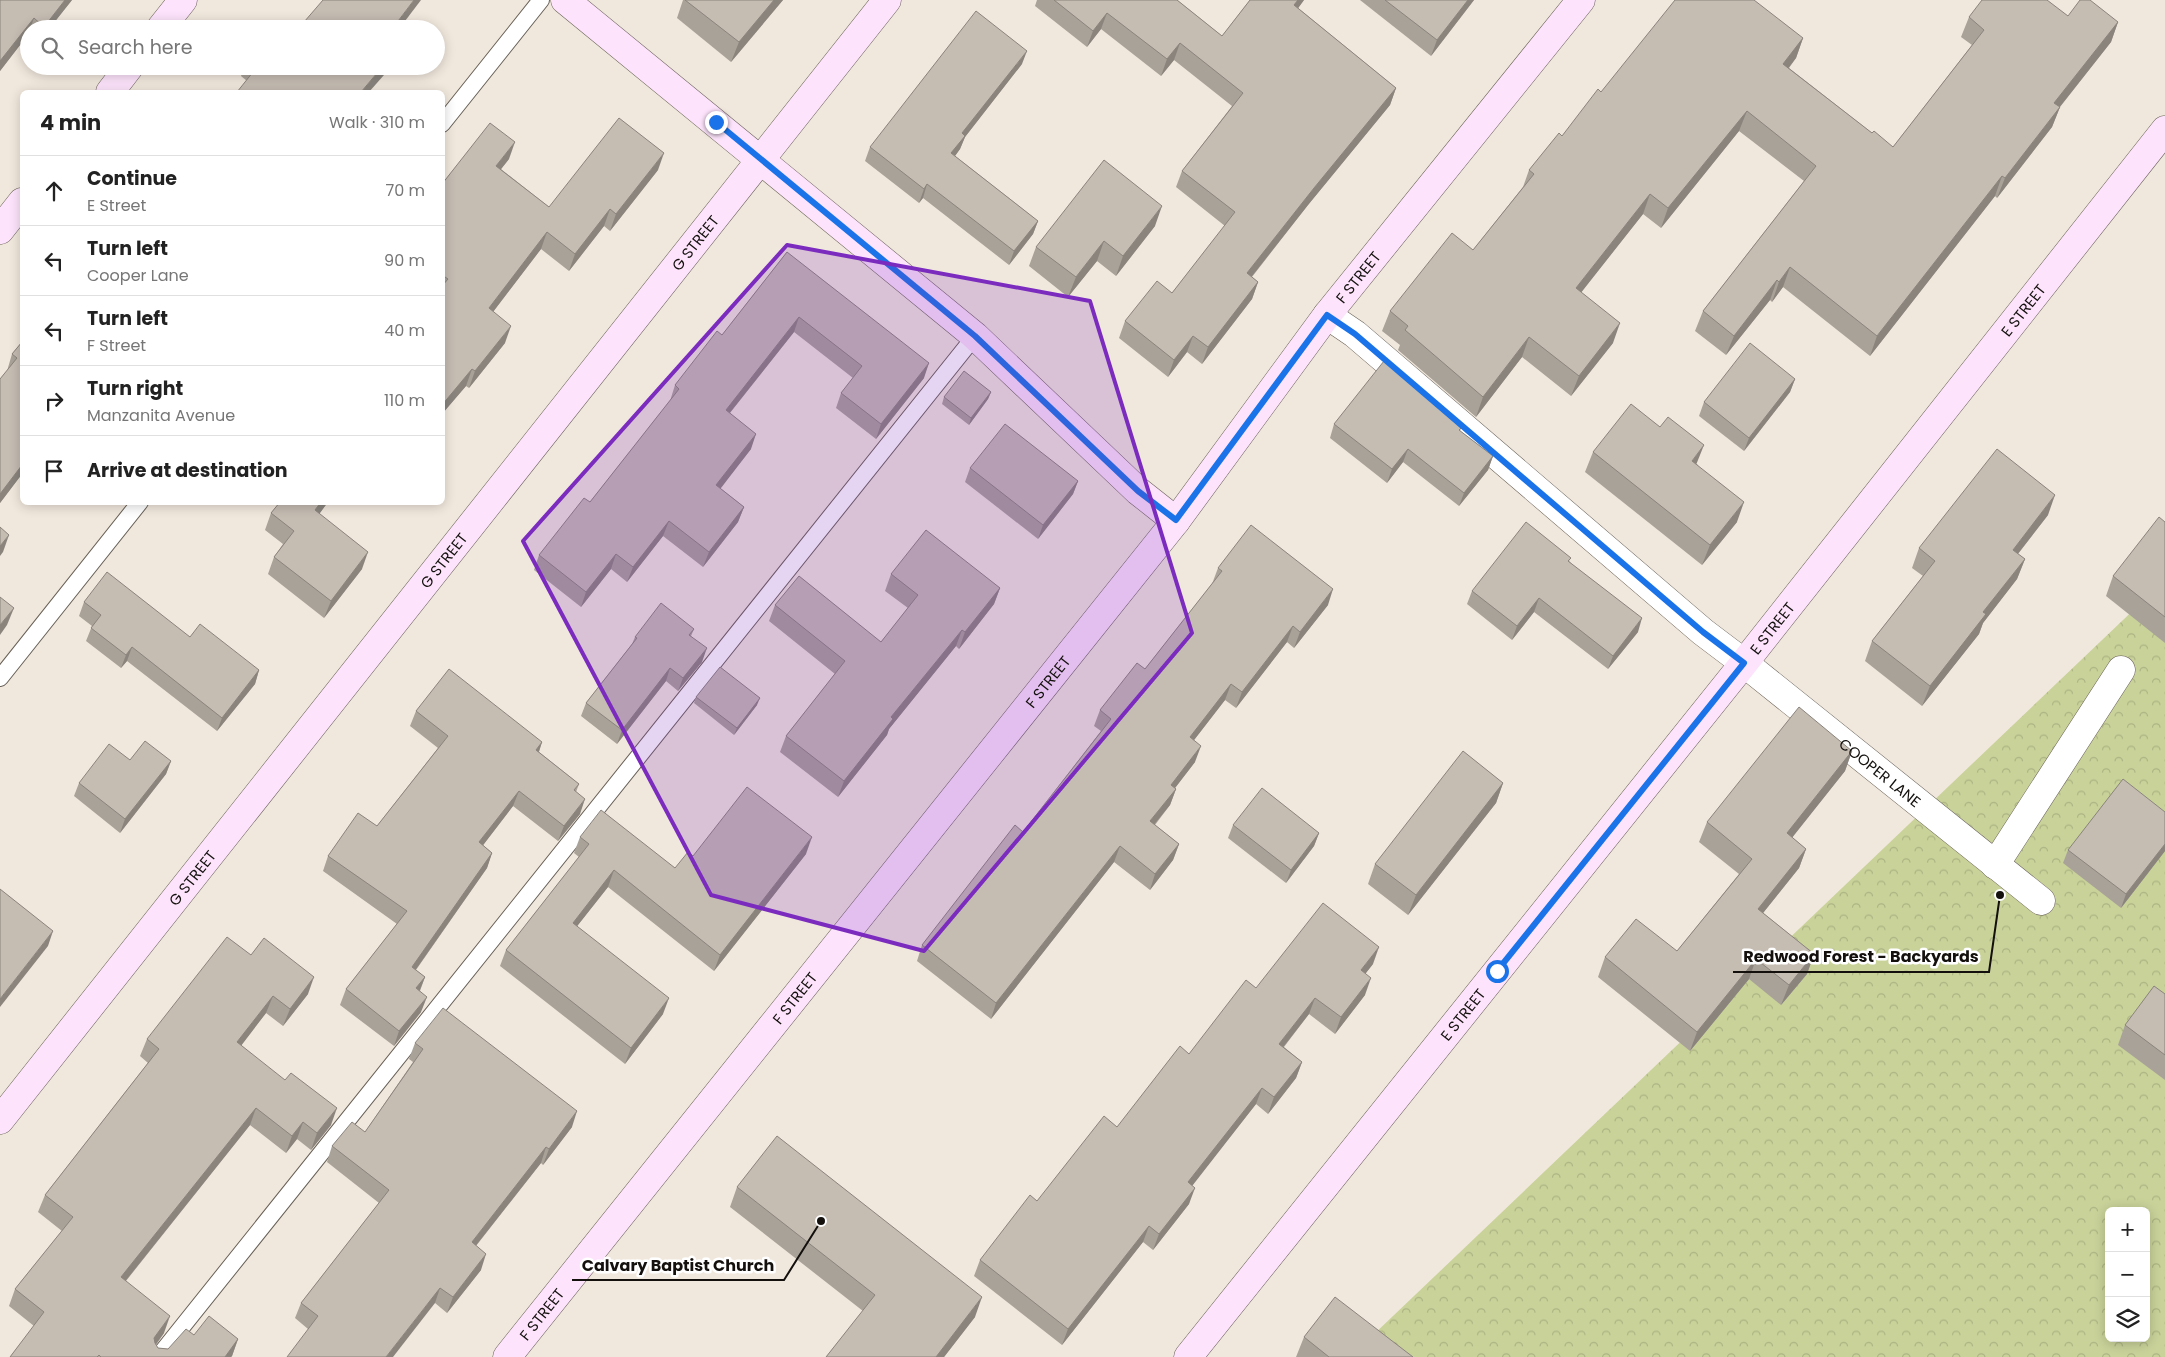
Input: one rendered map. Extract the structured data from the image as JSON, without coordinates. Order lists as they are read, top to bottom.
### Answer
{
  "streets": {
    "street": [
      "G STREET",
      "F STREET",
      "E STREET",
      "COOPER LANE"
    ]
  },
  "crossings": [
    ["F STREET", "COOPER LANE"],
    ["E STREET", "COOPER LANE"]
  ],
  "places": ["Redwood Forest - Backyards", "Calvary Baptist Church"],
  "page": {
    "search": "Search here",
    "heading": ["4 min", "Walk · 310 m"],
    "list": [
      ["Continue", "E Street", "70 m"],
      ["Turn left", "Cooper Lane", "90 m"],
      ["Turn left", "F Street", "40 m"],
      ["Turn right", "Manzanita Avenue", "110 m"],
      "Arrive at destination"
    ],
    "map_buttons": ["+", "−"]
  }
}
